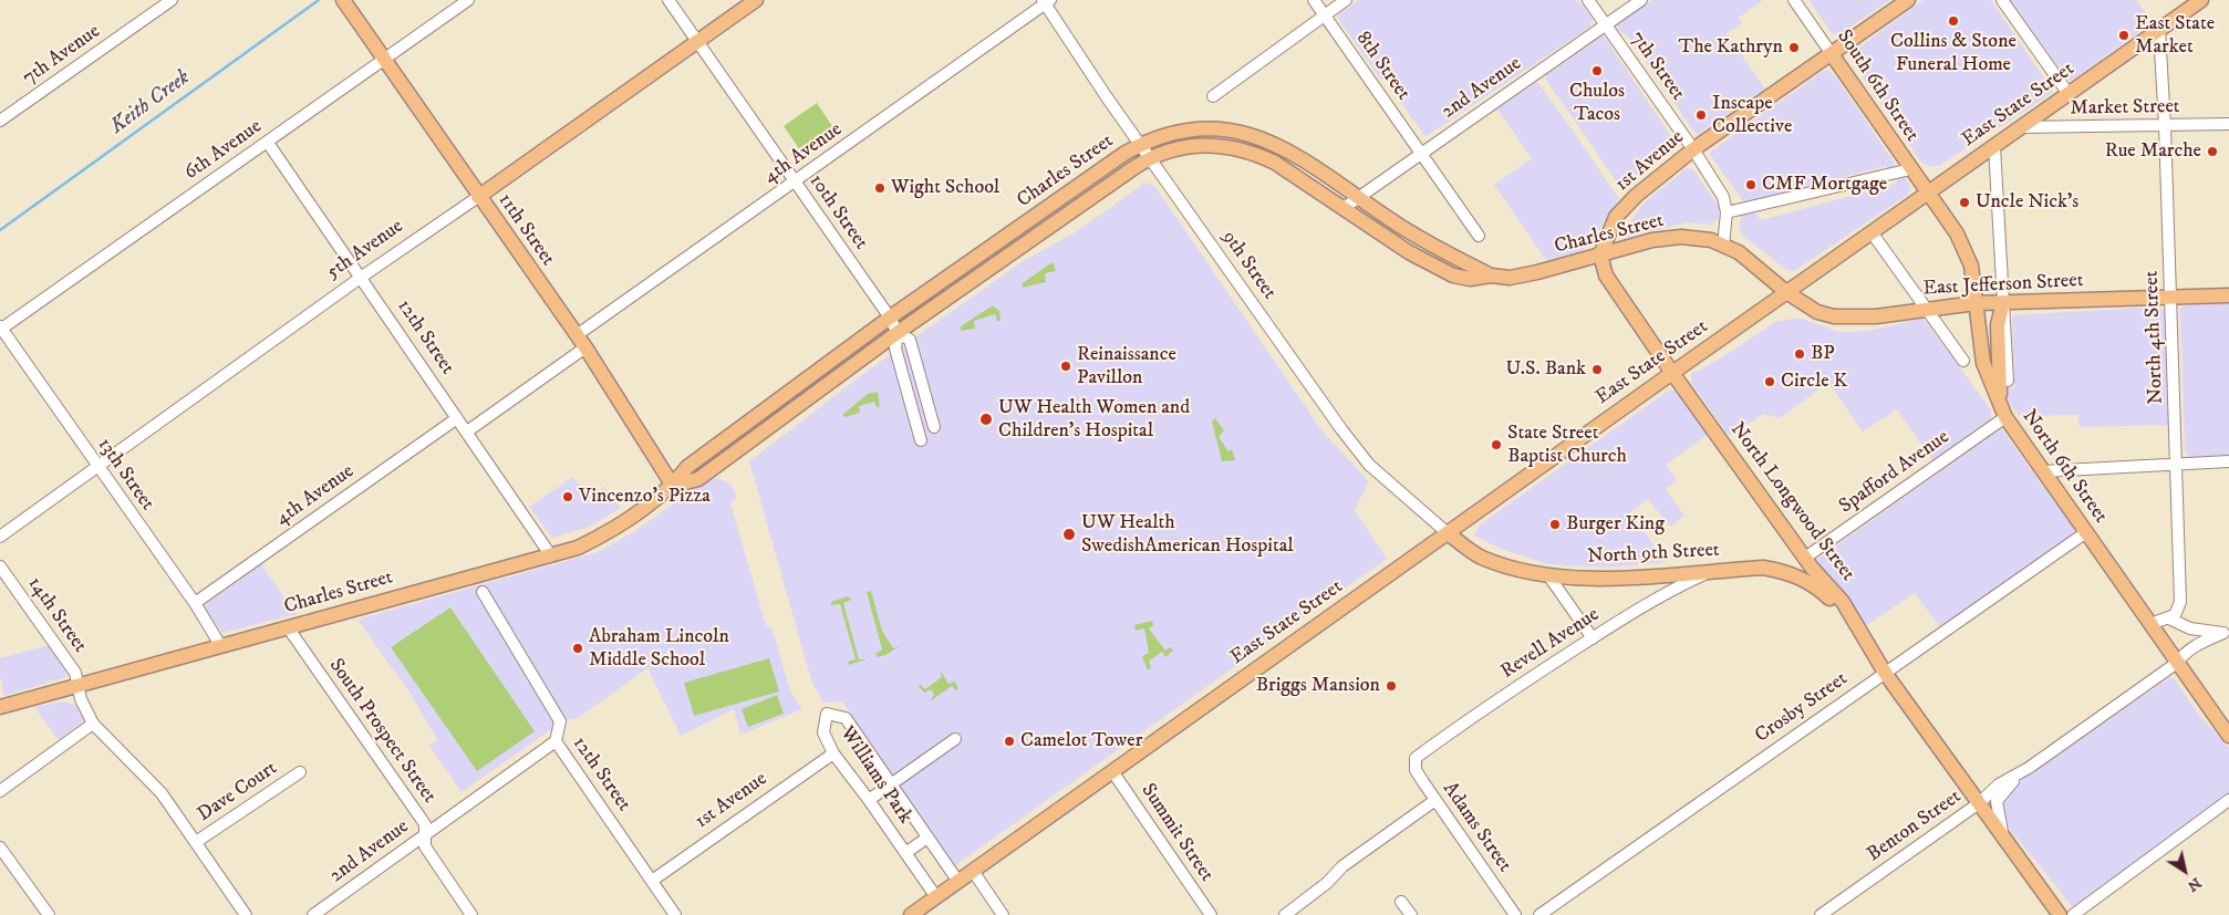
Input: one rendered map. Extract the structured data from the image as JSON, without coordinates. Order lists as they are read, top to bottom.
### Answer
{
  "streets": {
    "main road": [
      "South 6th Street",
      "East State Street",
      "1st Avenue",
      "Charles Street",
      "11th Street",
      "5th Avenue",
      "East Jefferson Street",
      "North 6th Street",
      "North Longwood Street",
      "North 9th Street"
    ],
    "street": [
      "7th Avenue",
      "8th Street",
      "7th Street",
      "2nd Avenue",
      "Market Street",
      "6th Avenue",
      "4th Avenue",
      "10th Street",
      "9th Street",
      "12th Street",
      "North 4th Street",
      "Spafford Avenue",
      "13th Street",
      "14th Street",
      "Revell Avenue",
      "Crosby Street",
      "South Prospect Street",
      "Williams Park",
      "Dave Court",
      "Benton Street",
      "Adams Street",
      "Summit Street"
    ]
  },
  "crossings": [
    ["8th Street", "2nd Avenue"],
    ["7th Street", "2nd Avenue"],
    ["7th Street", "1st Avenue"],
    ["7th Street", "Charles Street"],
    ["South 6th Street", "East State Street"],
    ["South 6th Street", "1st Avenue"],
    ["South 6th Street", "North 6th Street"],
    ["2nd Avenue", "Charles Street"],
    ["2nd Avenue", "12th Street"],
    ["2nd Avenue", "South Prospect Street"],
    ["East State Street", "Market Street"],
    ["East State Street", "Charles Street"],
    ["East State Street", "9th Street"],
    ["East State Street", "East Jefferson Street"],
    ["East State Street", "North 4th Street"],
    ["East State Street", "North 6th Street"],
    ["East State Street", "North Longwood Street"],
    ["East State Street", "North 9th Street"],
    ["East State Street", "Williams Park"],
    ["East State Street", "Summit Street"],
    ["Market Street", "North 4th Street"],
    ["6th Avenue", "11th Street"],
    ["6th Avenue", "12th Street"],
    ["6th Avenue", "13th Street"],
    ["4th Avenue", "10th Street"],
    ["4th Avenue", "11th Street"],
    ["4th Avenue", "9th Street"],
    ["4th Avenue", "12th Street"],
    ["4th Avenue", "13th Street"],
    ["1st Avenue", "Charles Street"],
    ["1st Avenue", "12th Street"],
    ["1st Avenue", "North Longwood Street"],
    ["1st Avenue", "Williams Park"],
    ["Charles Street", "10th Street"],
    ["Charles Street", "11th Street"],
    ["Charles Street", "9th Street"],
    ["Charles Street", "East Jefferson Street"],
    ["Charles Street", "12th Street"],
    ["Charles Street", "13th Street"],
    ["Charles Street", "North Longwood Street"],
    ["Charles Street", "14th Street"],
    ["Charles Street", "South Prospect Street"],
    ["10th Street", "5th Avenue"],
    ["11th Street", "5th Avenue"],
    ["5th Avenue", "12th Street"],
    ["5th Avenue", "13th Street"],
    ["9th Street", "North 9th Street"],
    ["East Jefferson Street", "North 4th Street"],
    ["East Jefferson Street", "North 6th Street"],
    ["North 6th Street", "Spafford Avenue"],
    ["North 6th Street", "Crosby Street"],
    ["North 6th Street", "Benton Street"],
    ["Spafford Avenue", "North Longwood Street"],
    ["North Longwood Street", "North 9th Street"],
    ["North Longwood Street", "Crosby Street"],
    ["North Longwood Street", "Benton Street"],
    ["North 9th Street", "Revell Avenue"],
    ["14th Street", "Dave Court"],
    ["Revell Avenue", "Adams Street"]
  ],
  "water": ["Keith Creek"],
  "places": [
    "Collins & Stone Funeral Home",
    "East State Market",
    "The Kathryn",
    "Chulos Tacos",
    "Inscape Collective",
    "Rue Marche",
    "CMF Mortgage",
    "Wight School",
    "Uncle Nick's",
    "BP",
    "Reinaissance Pavillon",
    "U.S. Bank",
    "Circle K",
    "UW Health Women and Children's Hospital",
    "State Street Baptist Church",
    "Vincenzo's Pizza",
    "Burger King",
    "UW Health SwedishAmerican Hospital",
    "Abraham Lincoln Middle School",
    "Briggs Mansion",
    "Camelot Tower"
  ],
  "north": "bottom right"
}
